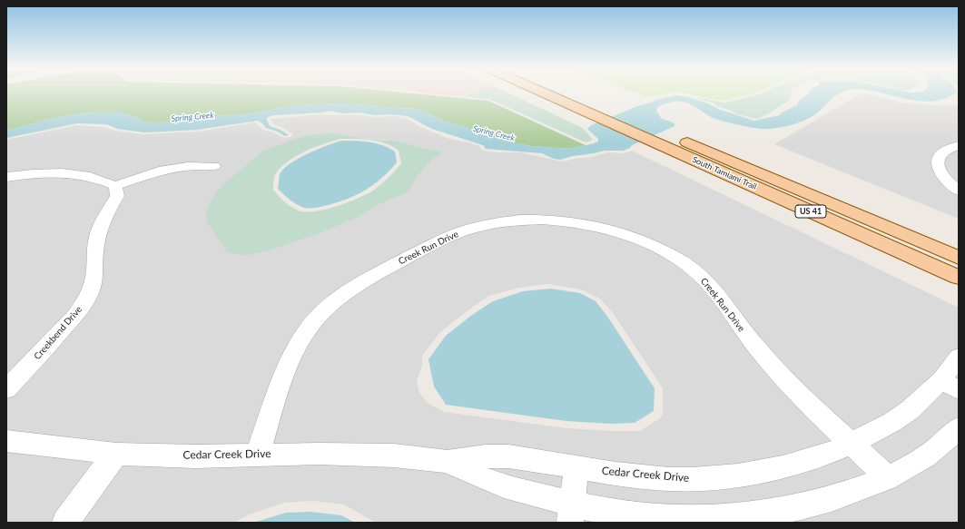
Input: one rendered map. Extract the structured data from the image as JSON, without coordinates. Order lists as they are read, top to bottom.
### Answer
{
  "streets": {
    "main road": ["South Tamiami Trail", "US 41"],
    "street": ["Creek Run Drive", "Creekbend Drive", "Cedar Creek Drive"]
  },
  "crossings": [
    ["Creek Run Drive", "Cedar Creek Drive"]
  ],
  "water": ["Spring Creek"]
}
